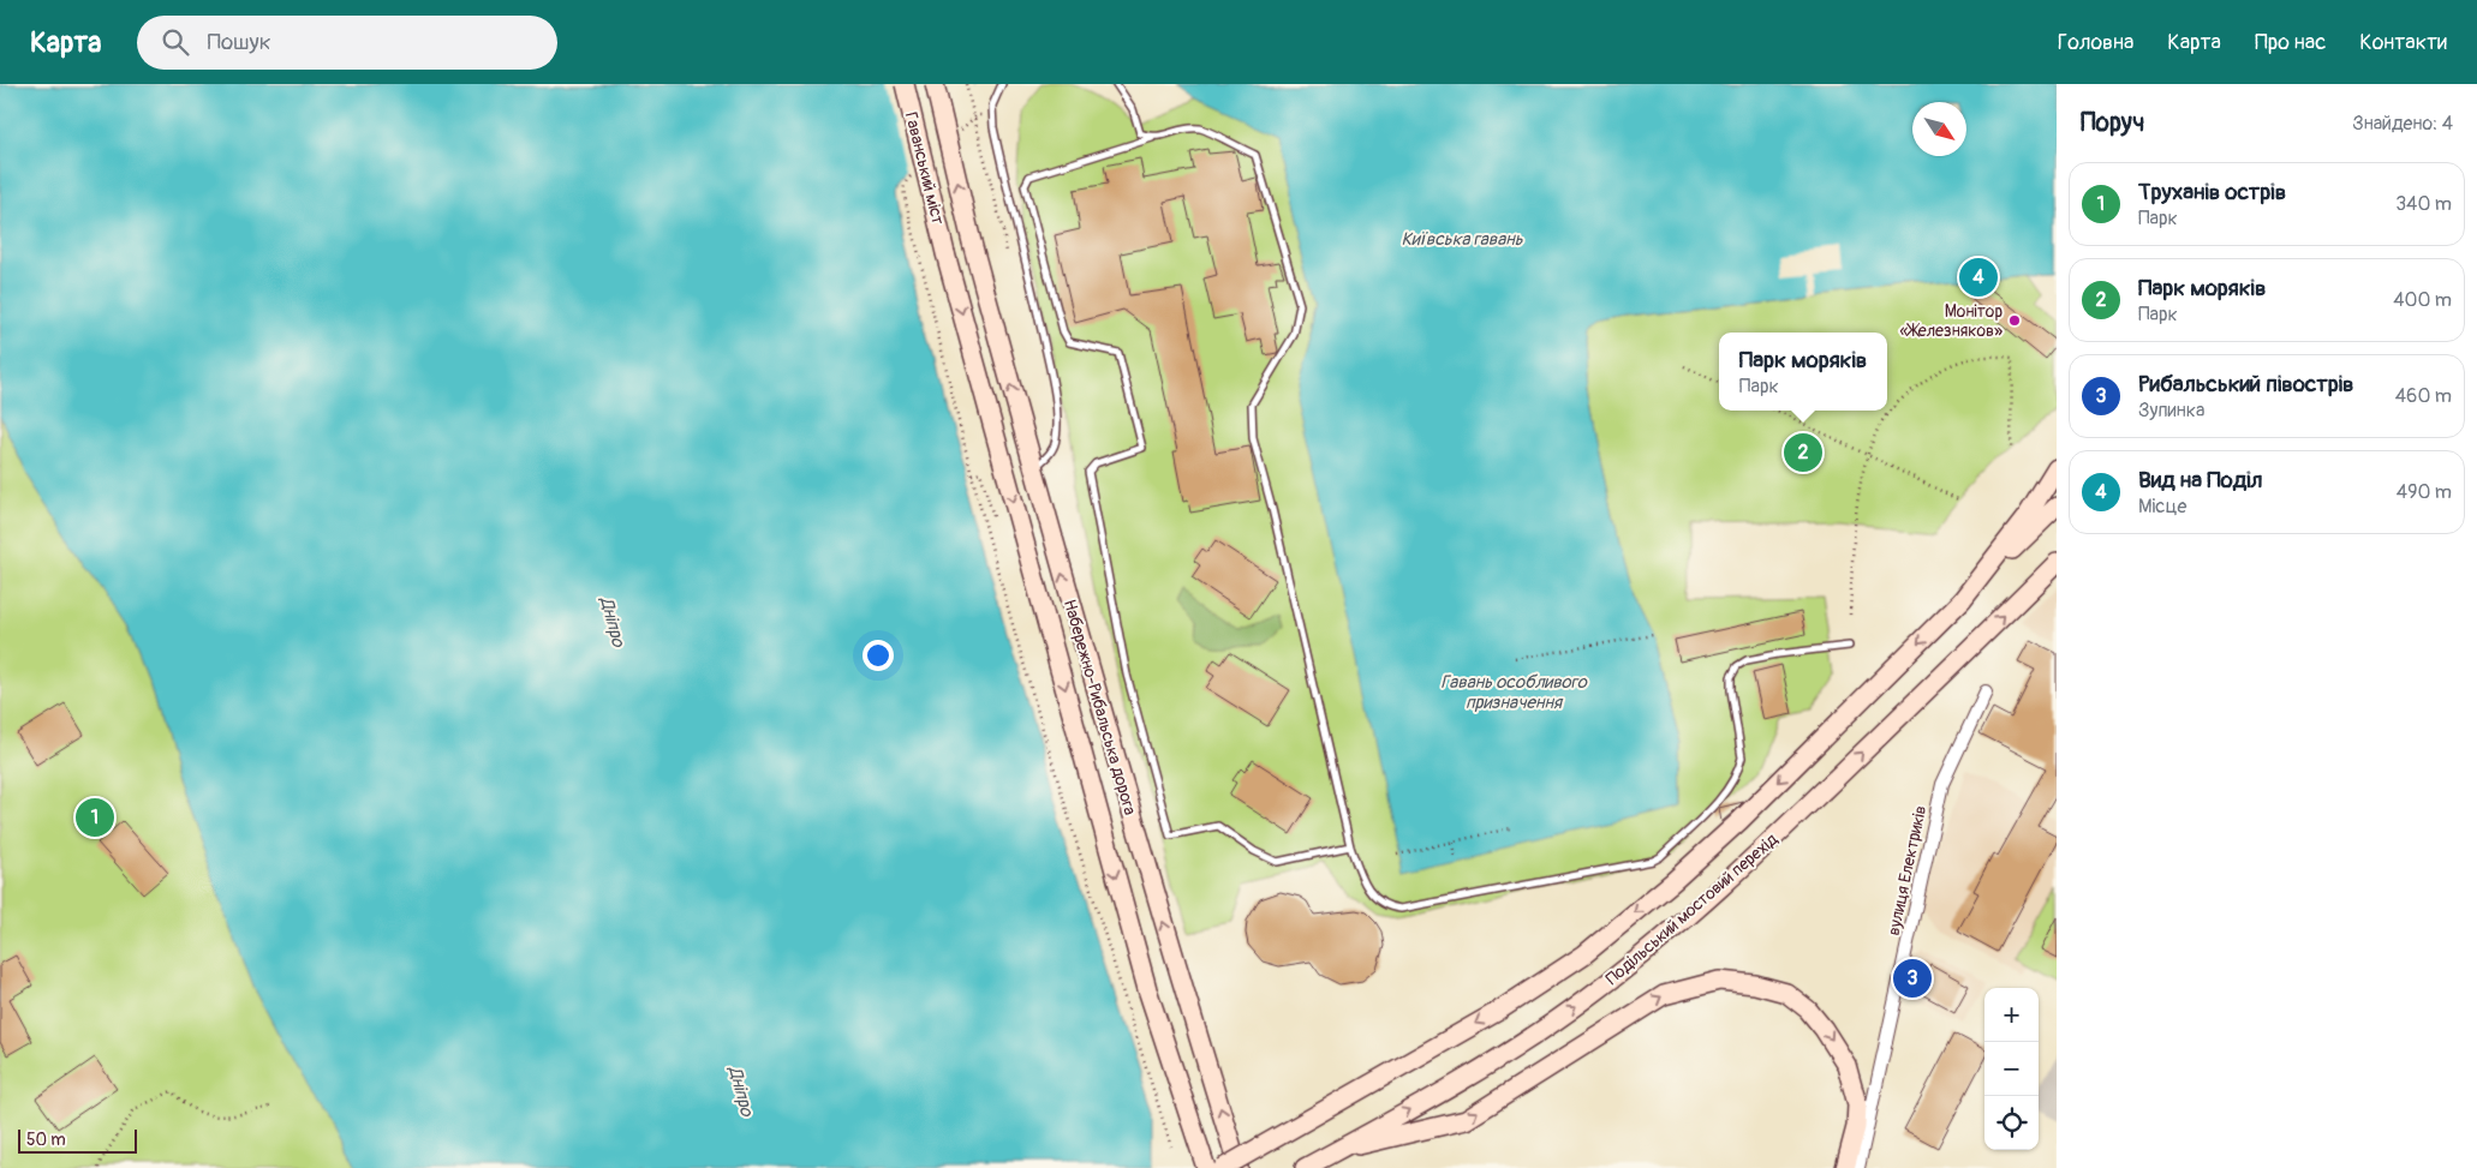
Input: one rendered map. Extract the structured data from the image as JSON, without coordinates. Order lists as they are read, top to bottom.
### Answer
{
  "streets": {
    "main road": ["Гаванський міст", "Набережно-Рибальська дорога", "Подільський мостовий перехід"],
    "street": ["вулиця Електриків"]
  },
  "crossings": [
    ["Гаванський міст", "Набережно-Рибальська дорога"]
  ],
  "water": ["Київська гавань", "Дніпро", "Гавань особливого призначення"],
  "places": ["Монітор «Железняков»"],
  "scale_bar": "50 m",
  "north": "bottom right",
  "page": {
    "header": "Карта",
    "search": "Пошук",
    "nav": [
      "Головна",
      "Карта",
      "Про нас",
      "Контакти"
    ],
    "heading": ["Поруч", "Знайдено: 4"],
    "list": [
      {
        "mark": "1",
        "name": "Труханів острів",
        "note": "Парк",
        "value": "340 m"
      },
      {
        "mark": "2",
        "name": "Парк моряків",
        "note": "Парк",
        "value": "400 m"
      },
      {
        "mark": "3",
        "name": "Рибальський півострів",
        "note": "Зупинка",
        "value": "460 m"
      },
      {
        "mark": "4",
        "name": "Вид на Поділ",
        "note": "Місце",
        "value": "490 m"
      }
    ],
    "pins": [
      "4",
      "2",
      "1",
      "3"
    ],
    "popup": ["Парк моряків", "Парк"],
    "map_buttons": ["+", "−"],
    "scale": "50 m"
  }
}
